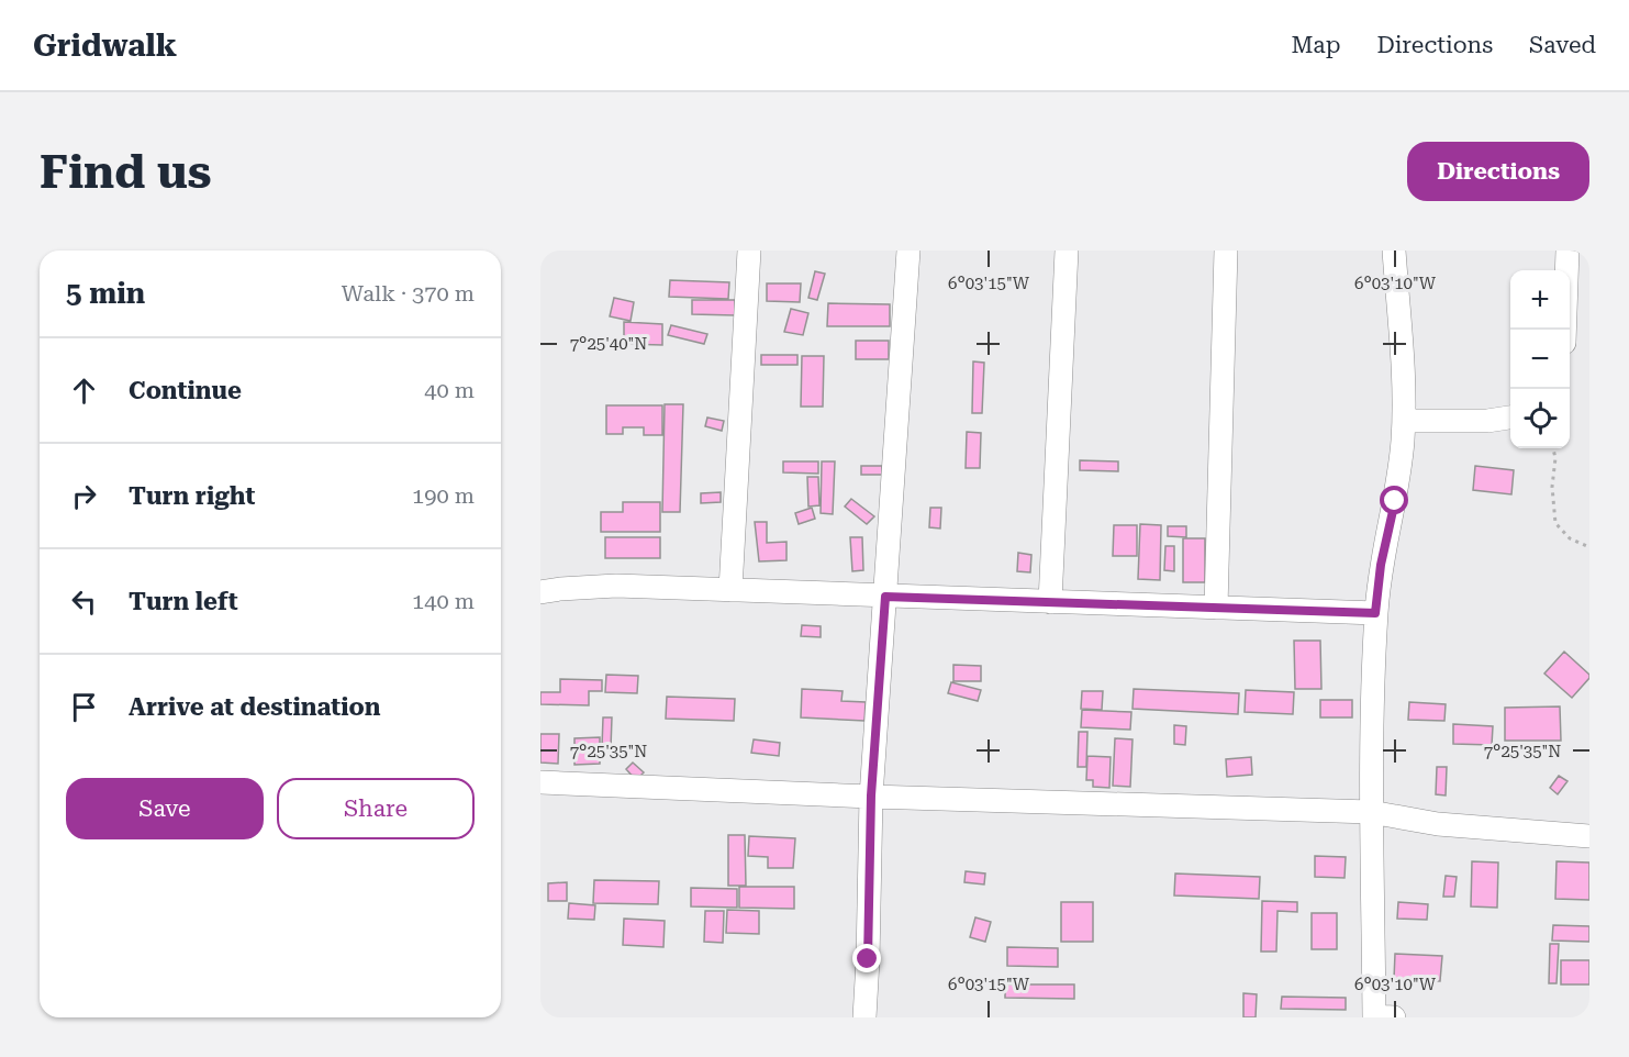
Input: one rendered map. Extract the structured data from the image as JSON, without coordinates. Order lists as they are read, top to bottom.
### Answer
{
  "page": {
    "header": "Gridwalk",
    "nav": ["Map", "Directions", "Saved"],
    "buttons": [
      "Directions",
      ["Save", "Share"]
    ],
    "title": "Find us",
    "heading": ["5 min", "Walk · 370 m"],
    "map_buttons": ["+", "−"],
    "list": [
      ["Continue", "40 m"],
      ["Turn right", "190 m"],
      ["Turn left", "140 m"],
      "Arrive at destination"
    ]
  },
  "coordinates": [
    "6°03'15\"W",
    "6°03'10\"W",
    "7°25'40\"N",
    "7°25'35\"N"
  ]
}
